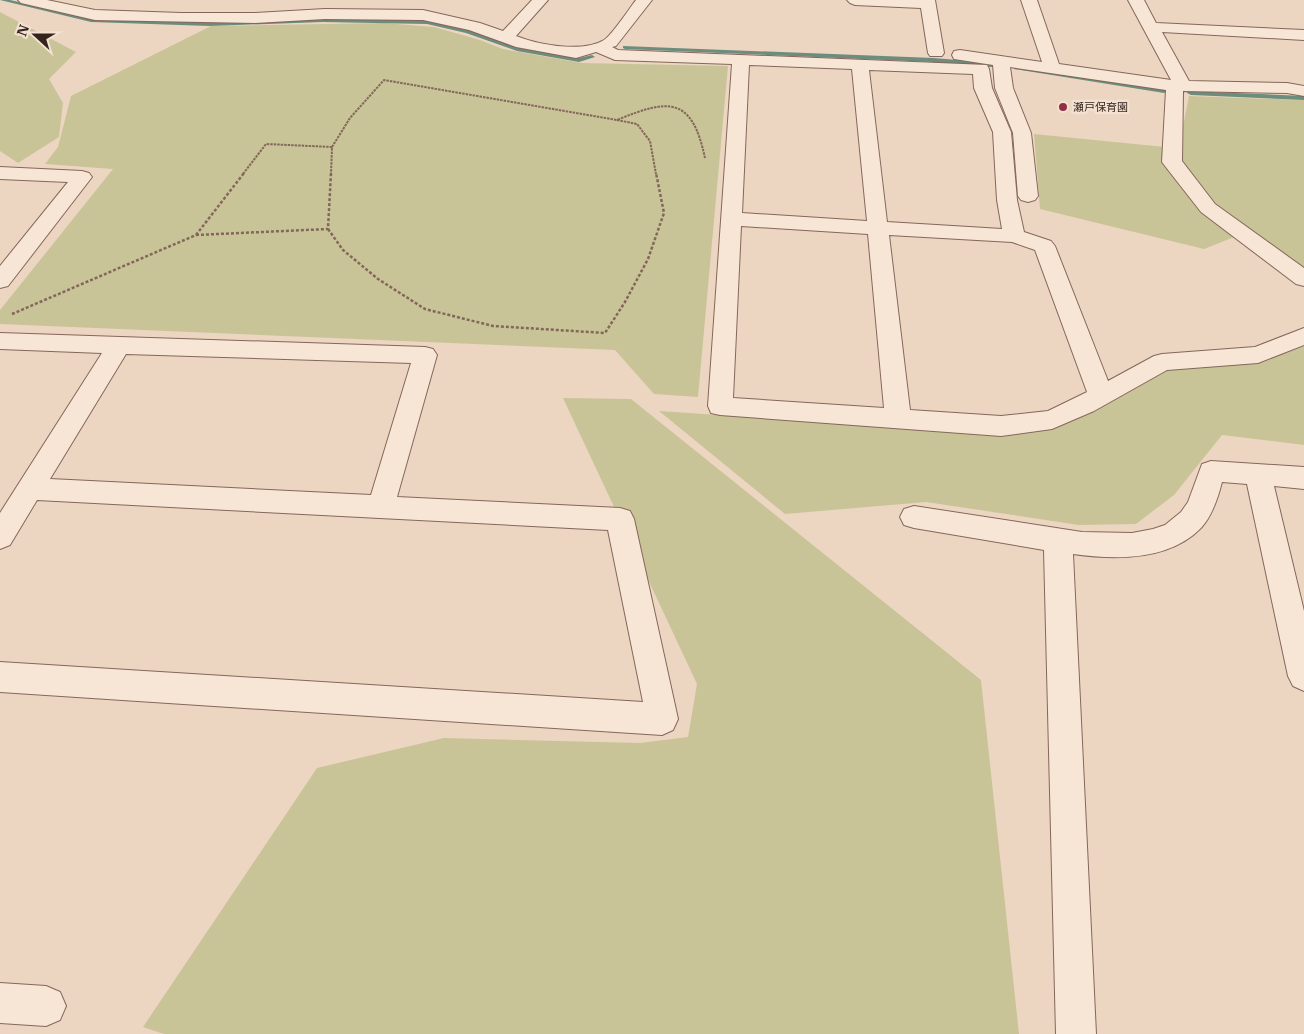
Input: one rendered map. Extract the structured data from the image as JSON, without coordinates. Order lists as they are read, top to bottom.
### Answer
{
  "places": ["瀬戸保育園"],
  "north": "left"
}
